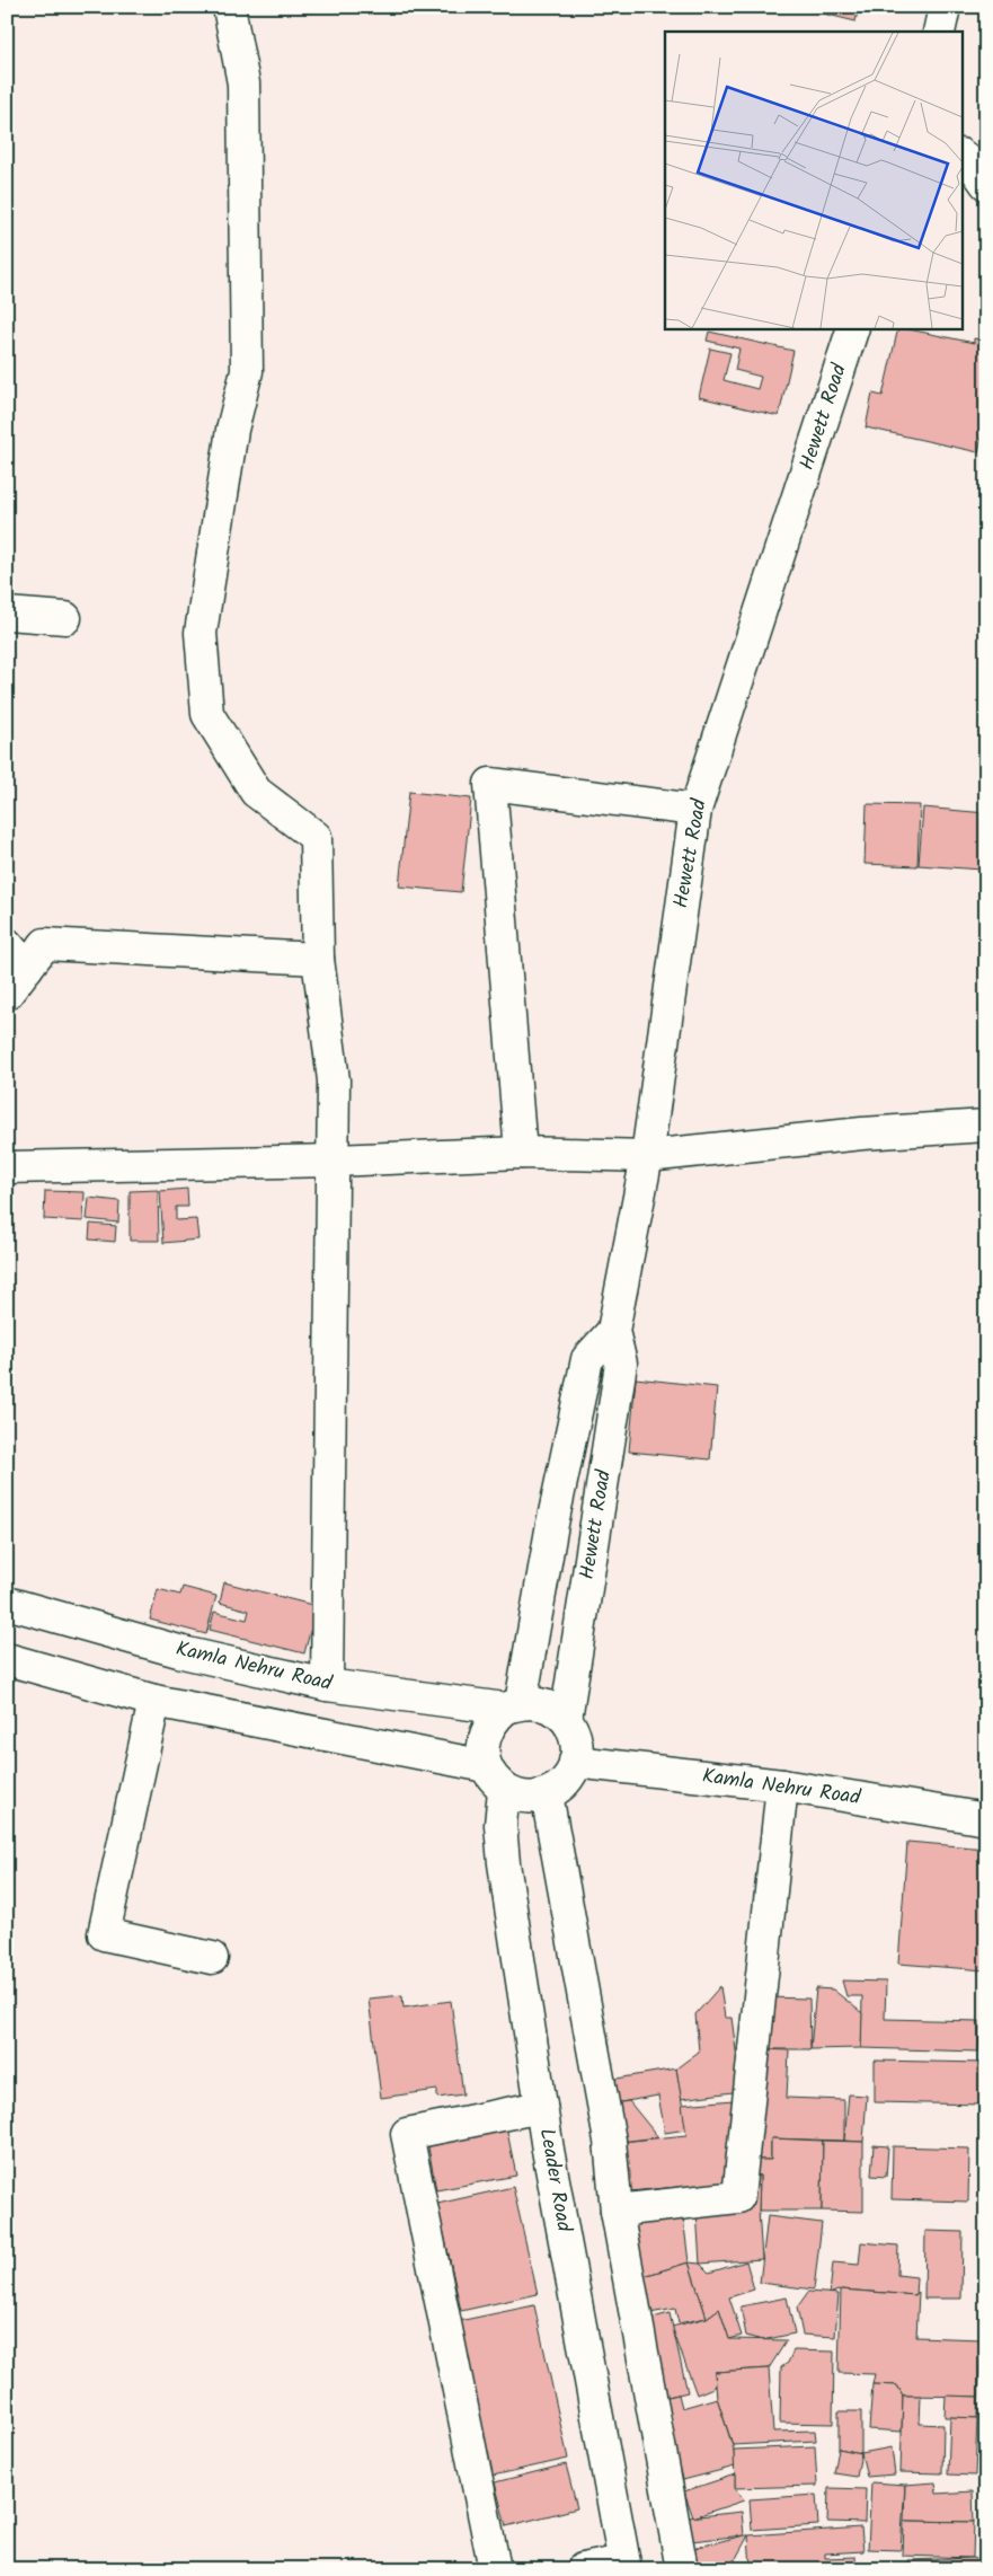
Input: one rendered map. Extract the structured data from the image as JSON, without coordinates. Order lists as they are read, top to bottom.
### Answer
{
  "streets": {
    "street": ["Hewett Road", "Kamla Nehru Road", "Leader Road"]
  },
  "crossings": [
    ["Hewett Road", "Kamla Nehru Road"],
    ["Hewett Road", "Leader Road"],
    ["Kamla Nehru Road", "Leader Road"]
  ]
}
